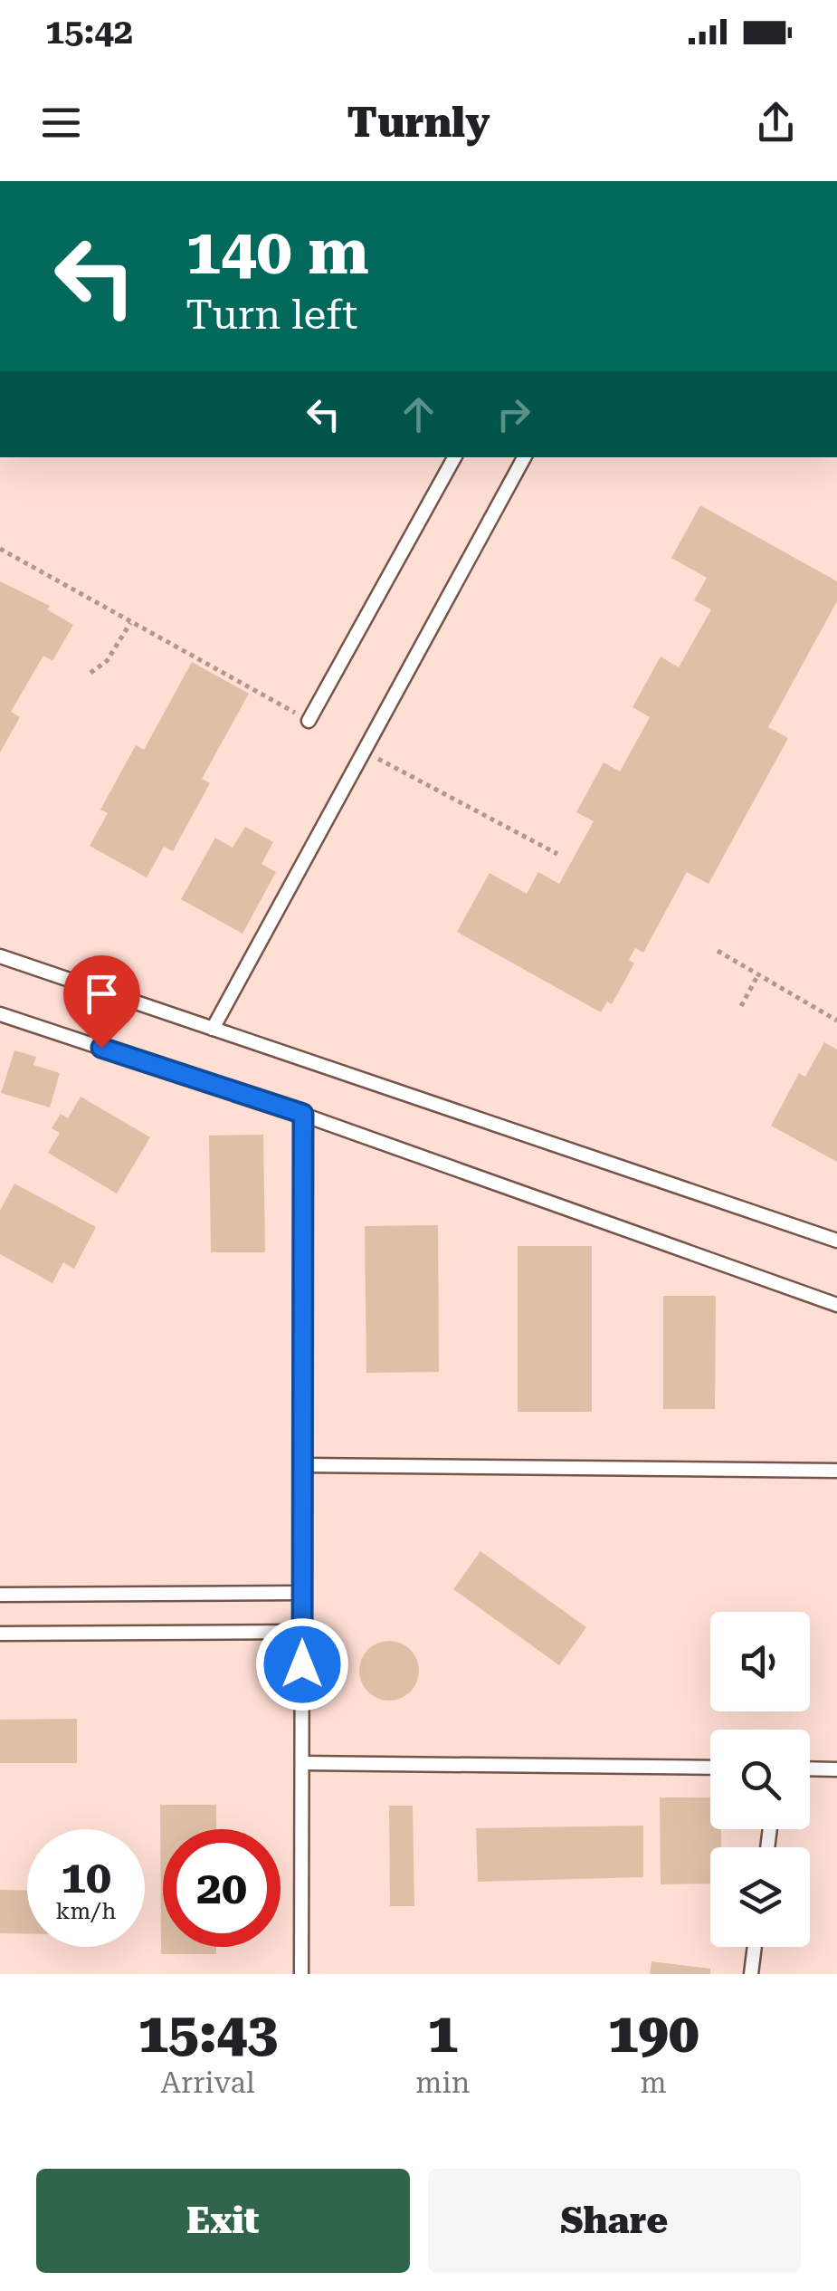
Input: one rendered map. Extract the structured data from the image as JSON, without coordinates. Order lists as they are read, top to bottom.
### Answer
{
  "page": {
    "status": "15:42",
    "header": "Turnly",
    "turn": ["140 m", "Turn left"],
    "speed": "10 km/h",
    "limit": "20",
    "eta": [
      "15:43",
      "Arrival",
      "1",
      "min",
      "190",
      "m"
    ],
    "buttons": ["Exit", "Share"]
  }
}
